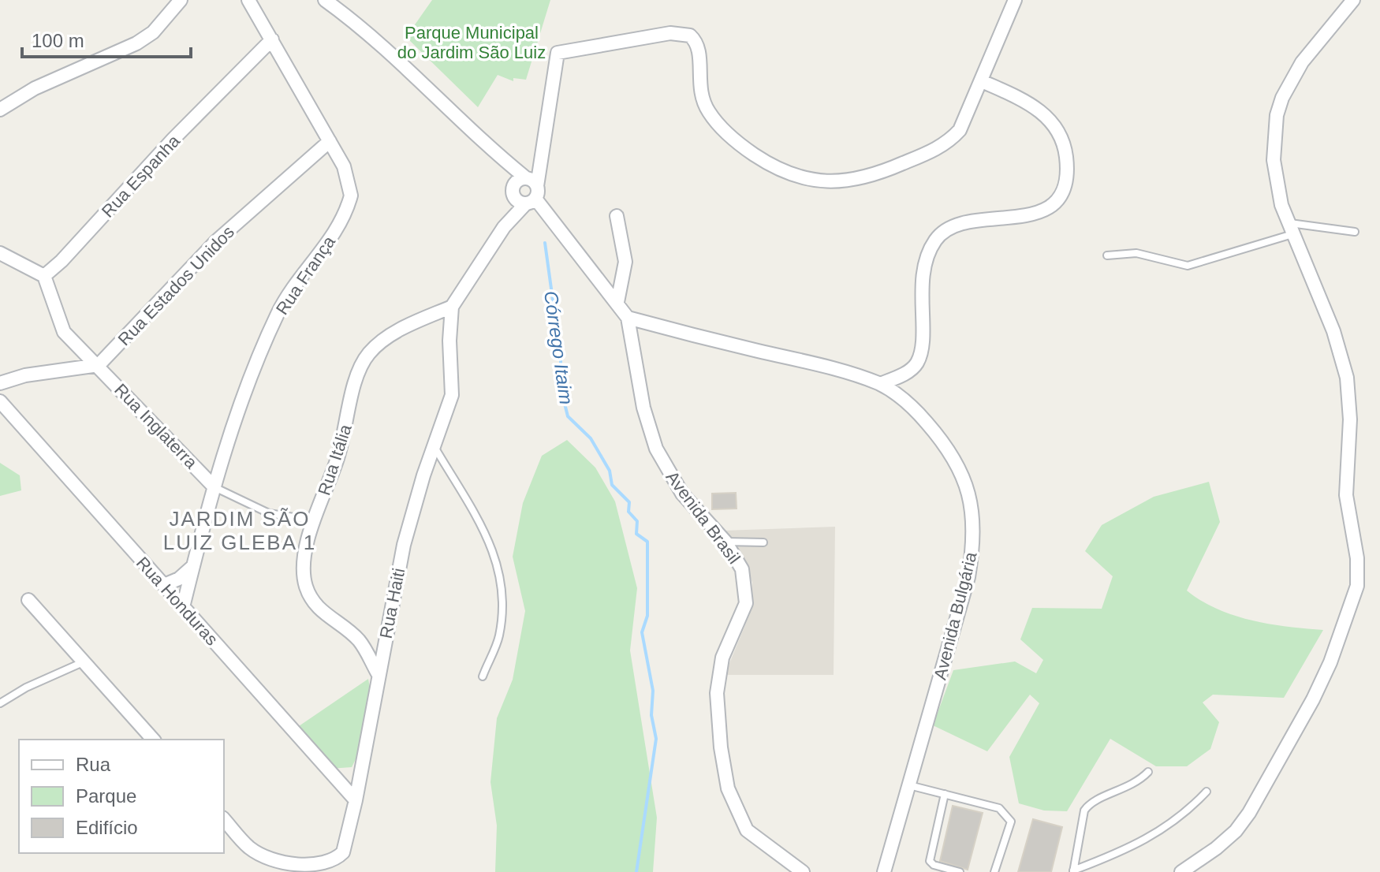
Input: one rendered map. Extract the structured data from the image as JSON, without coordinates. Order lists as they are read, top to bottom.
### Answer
{
  "streets": {
    "street": [
      "Rua Espanha",
      "Rua França",
      "Rua Estados Unidos",
      "Rua Inglaterra",
      "Rua Itália",
      "Avenida Brasil",
      "Rua Honduras",
      "Rua Haiti",
      "Avenida Bulgária"
    ]
  },
  "crossings": [
    ["Rua Espanha", "Rua França"],
    ["Rua Espanha", "Rua Inglaterra"],
    ["Rua França", "Rua Estados Unidos"],
    ["Rua França", "Rua Inglaterra"],
    ["Rua França", "Rua Honduras"],
    ["Rua Estados Unidos", "Rua Inglaterra"],
    ["Rua Inglaterra", "Rua Itália"],
    ["Rua Itália", "Rua Haiti"],
    ["Avenida Brasil", "Rua Haiti"],
    ["Avenida Brasil", "Avenida Bulgária"],
    ["Rua Honduras", "Rua Haiti"]
  ],
  "districts": ["JARDIM SÃO LUIZ GLEBA 1"],
  "water": ["Córrego Itaim"],
  "parks": ["Parque Municipal do Jardim São Luiz"],
  "legend": ["Rua", "Parque", "Edifício"],
  "scale_bar": "100 m"
}
